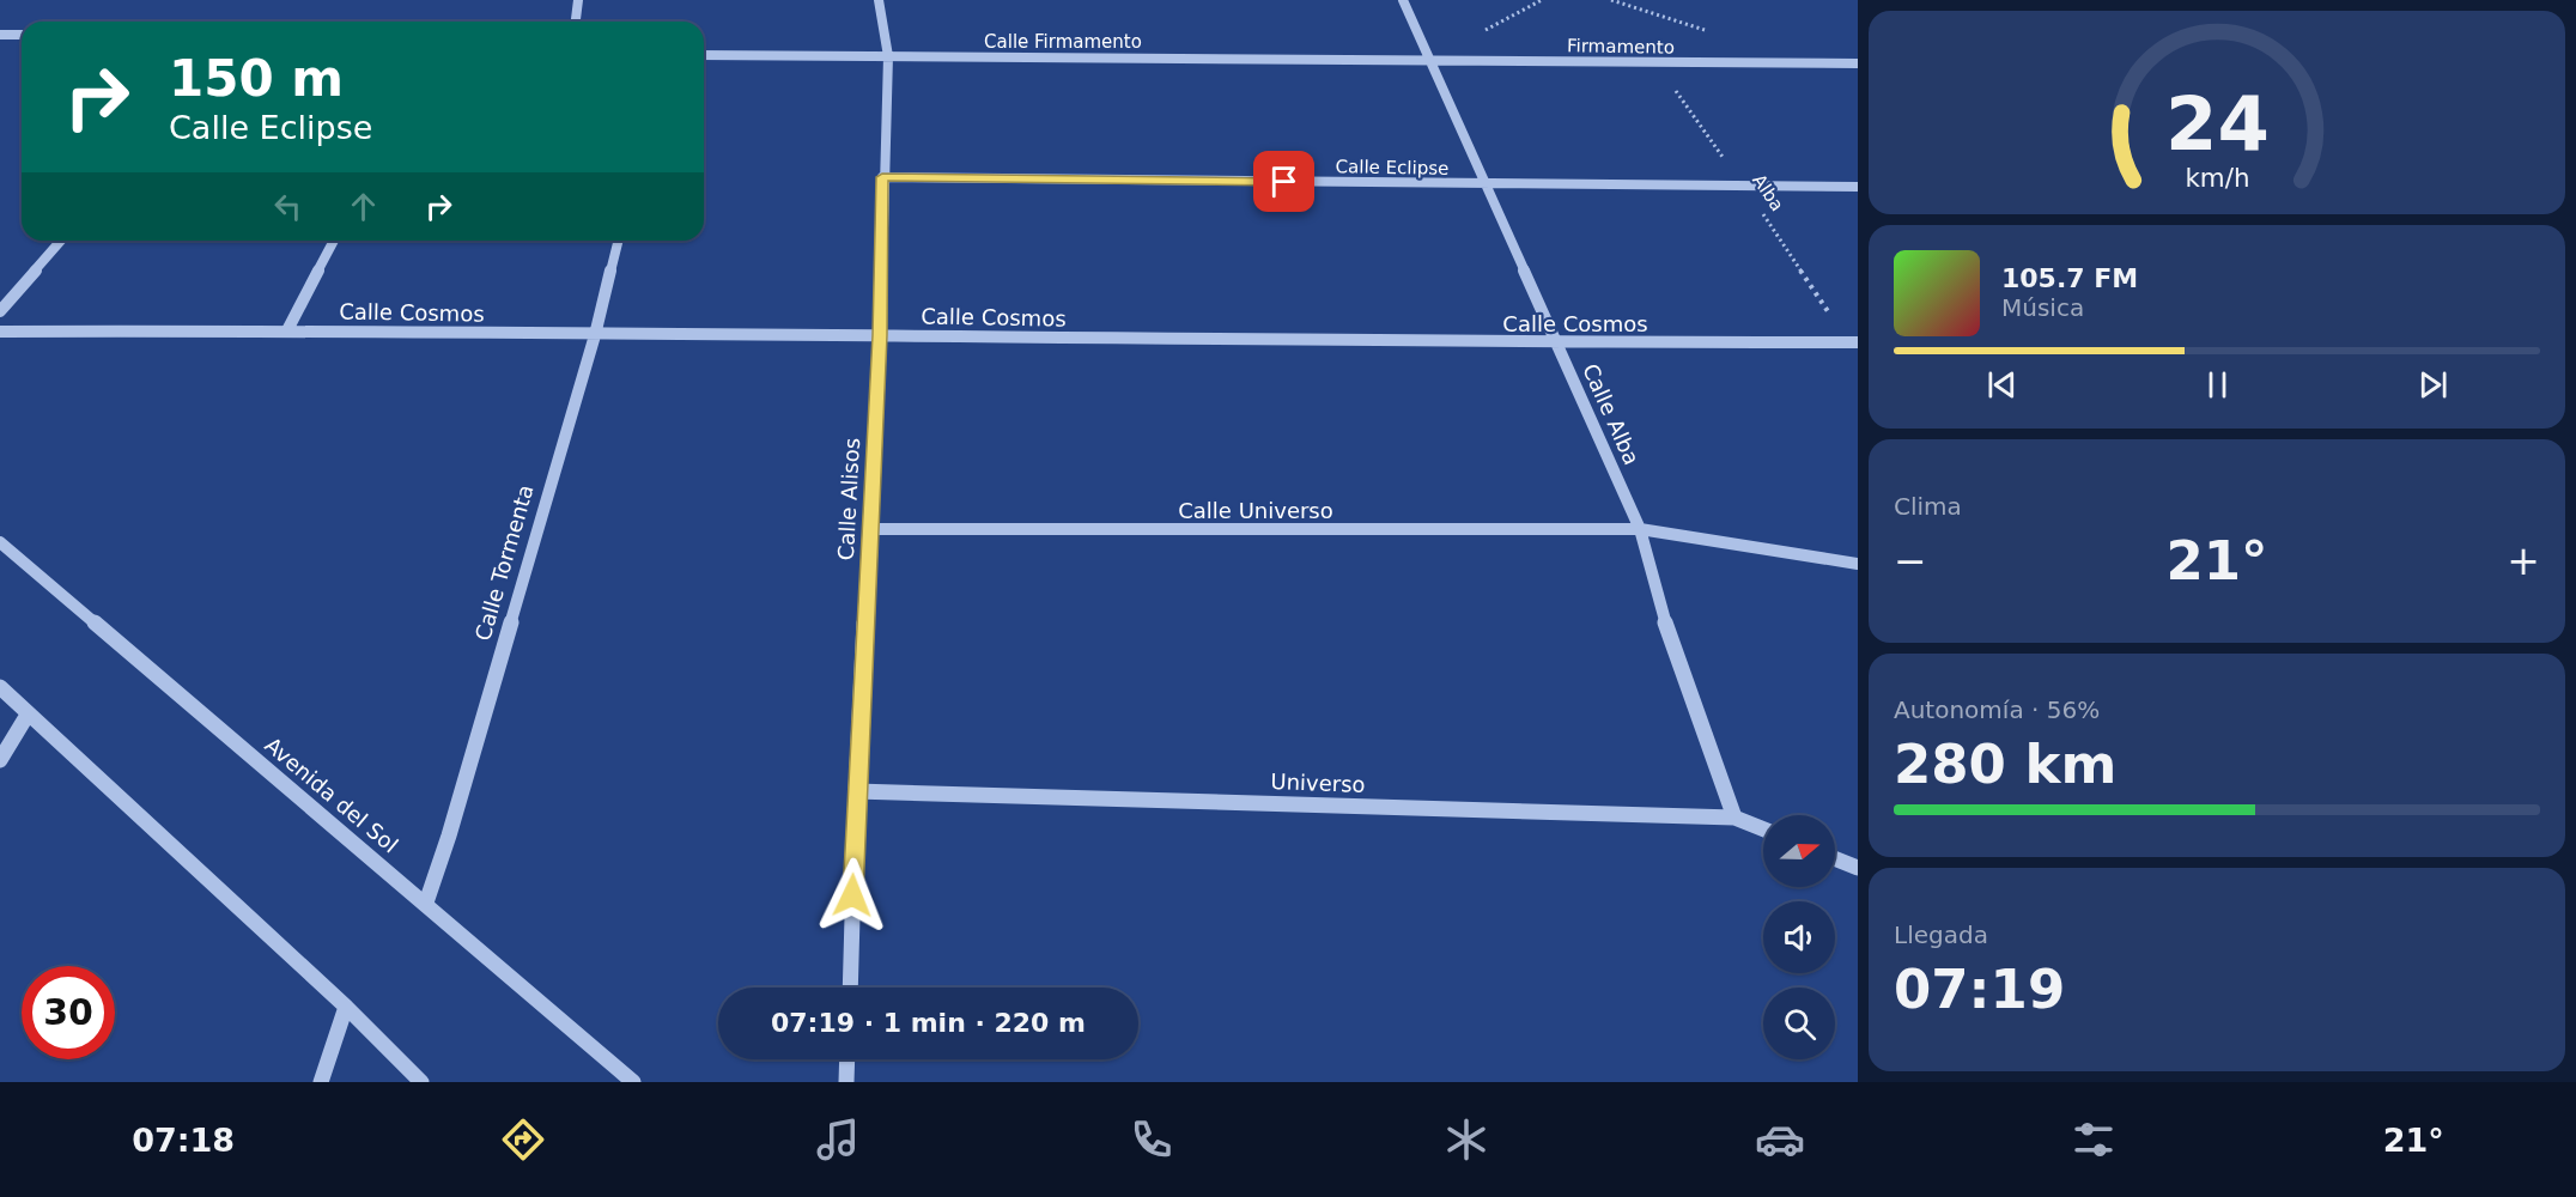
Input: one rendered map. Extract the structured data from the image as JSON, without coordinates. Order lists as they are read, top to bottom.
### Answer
{
  "streets": {
    "street": [
      "Calle Firmamento",
      "Firmamento",
      "Calle Eclipse",
      "Calle Cosmos",
      "Calle Alba",
      "Calle Alisos",
      "Calle Universo",
      "Calle Tormenta",
      "Universo",
      "Avenida del Sol"
    ],
    "path": ["Alba"]
  },
  "crossings": [
    ["Calle Firmamento", "Firmamento"],
    ["Calle Firmamento", "Calle Alba"],
    ["Calle Firmamento", "Calle Alisos"],
    ["Firmamento", "Alba"],
    ["Firmamento", "Calle Alba"],
    ["Calle Eclipse", "Alba"],
    ["Calle Eclipse", "Calle Alba"],
    ["Calle Eclipse", "Calle Alisos"],
    ["Alba", "Calle Cosmos"],
    ["Calle Cosmos", "Calle Alba"],
    ["Calle Cosmos", "Calle Alisos"],
    ["Calle Cosmos", "Calle Tormenta"],
    ["Calle Alba", "Calle Universo"],
    ["Calle Alba", "Universo"],
    ["Calle Alisos", "Calle Universo"],
    ["Calle Alisos", "Universo"],
    ["Calle Tormenta", "Avenida del Sol"]
  ],
  "north": "right",
  "page": {
    "turn": ["150 m", "Calle Eclipse"],
    "song": ["105.7 FM", "Música"],
    "tile": [
      "Clima",
      ["Autonomía · 56%", "280 km"],
      ["Llegada", "07:19"]
    ],
    "heat": ["−", "21°", "+"],
    "limit": "30",
    "trip": "07:19 · 1 min · 220 m",
    "tabs": ["07:18", "21°"],
    "gauge": ["24", "km/h"]
  }
}
